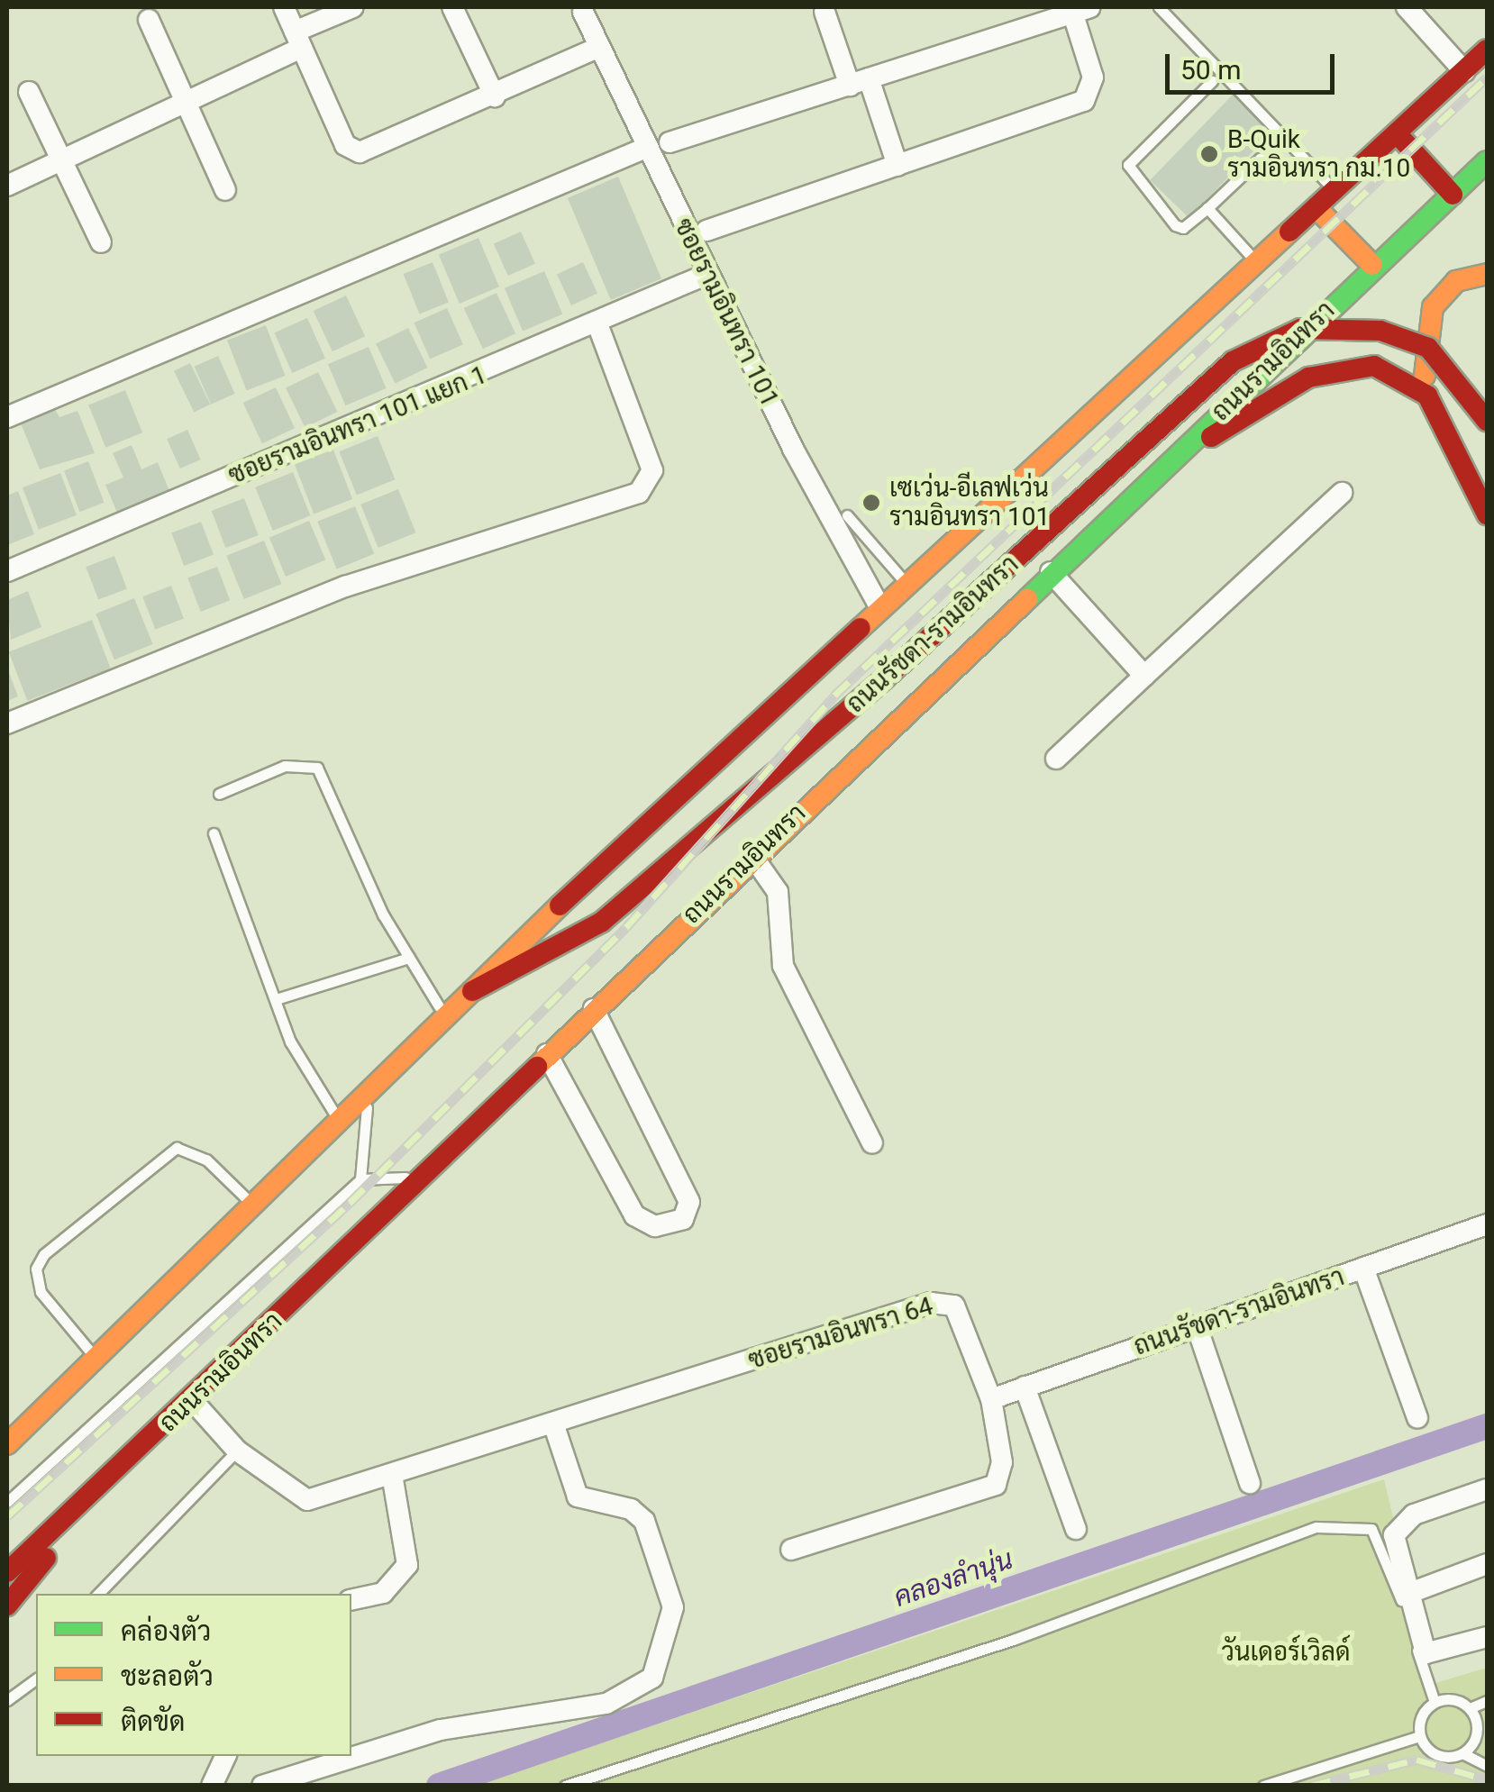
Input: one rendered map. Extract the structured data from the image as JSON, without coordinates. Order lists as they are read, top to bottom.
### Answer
{
  "streets": {
    "main road": ["ถนนรามอินทรา", "ถนนรัชดา-รามอินทรา"],
    "street": ["ซอยรามอินทรา 101", "ซอยรามอินทรา 101 แยก 1", "ซอยรามอินทรา 64"]
  },
  "crossings": [
    ["ซอยรามอินทรา 101", "ซอยรามอินทรา 101 แยก 1"],
    ["ถนนรามอินทรา", "ซอยรามอินทรา 64"],
    ["ถนนรัชดา-รามอินทรา", "ซอยรามอินทรา 64"]
  ],
  "water": ["คลองลำนุ่น"],
  "parks": ["วันเดอร์เวิลด์"],
  "places": ["B-Quik รามอินทรา กม.10", "เซเว่น-อีเลฟเว่น รามอินทรา 101"],
  "legend": ["คล่องตัว", "ชะลอตัว", "ติดขัด"],
  "scale_bar": "50 m"
}
